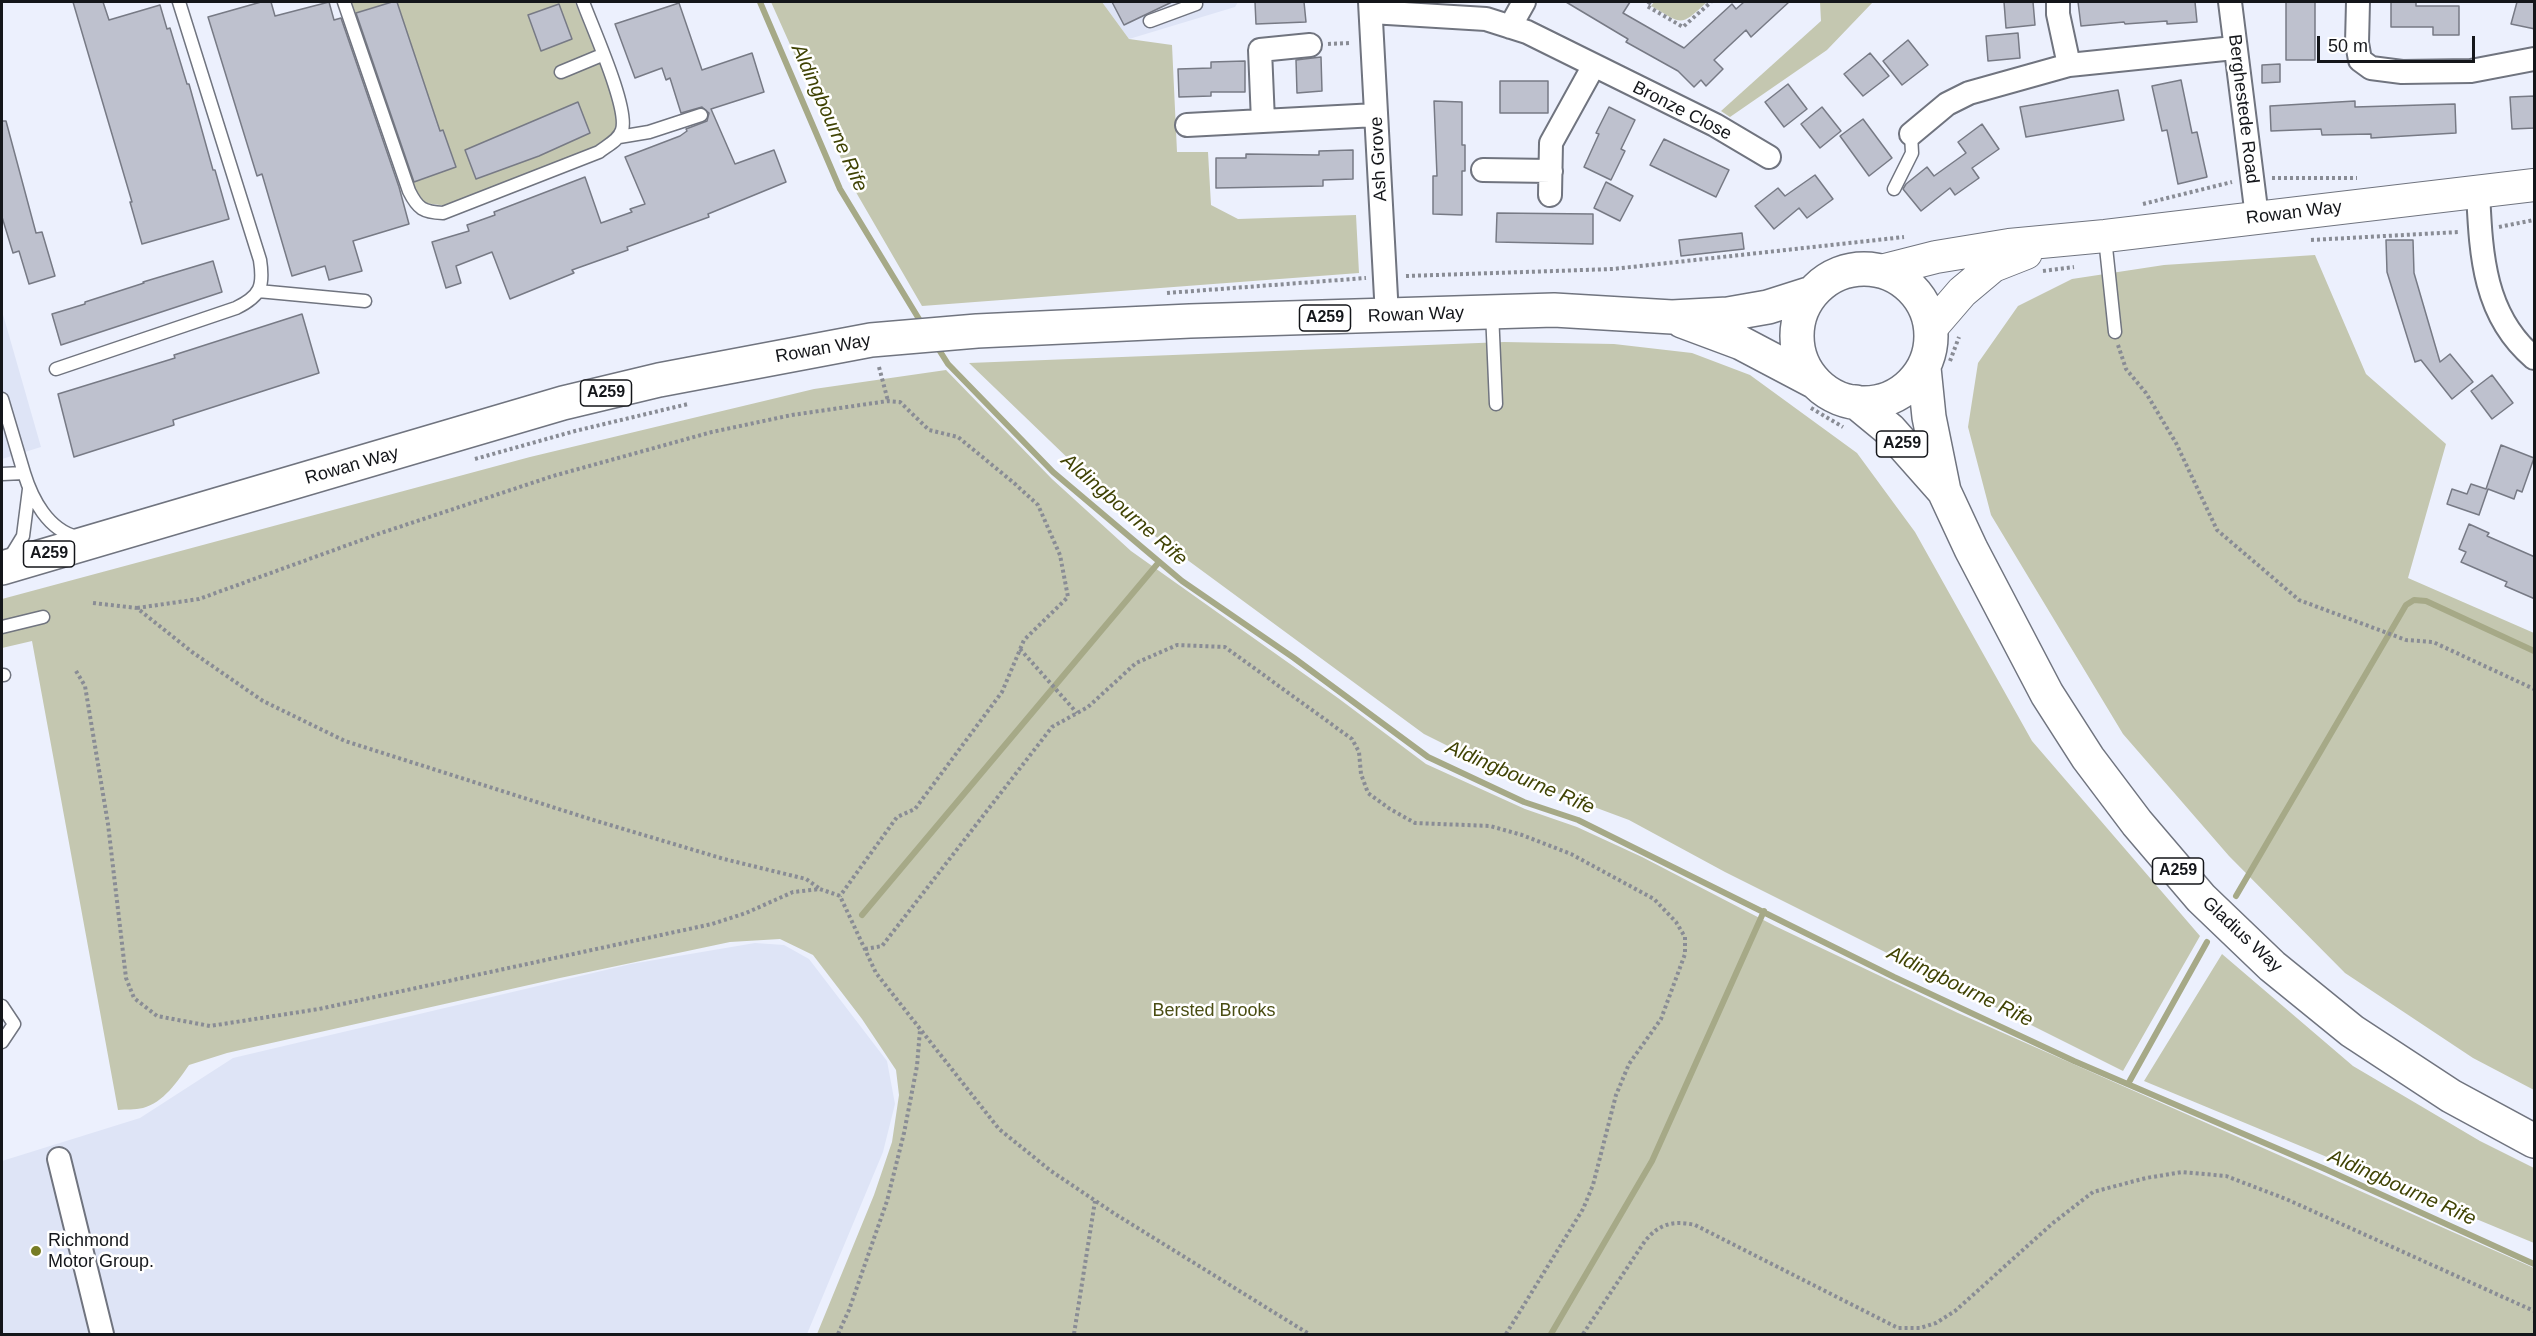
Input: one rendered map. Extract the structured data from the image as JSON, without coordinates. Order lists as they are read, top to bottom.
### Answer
{
  "streets": {
    "highway": ["Rowan Way", "A259", "Gladius Way"],
    "street": ["Berghestede Road", "Bronze Close", "Ash Grove"]
  },
  "crossings": [
    ["Berghestede Road", "Rowan Way"],
    ["Bronze Close", "Ash Grove"],
    ["Ash Grove", "Rowan Way"],
    ["Rowan Way", "Gladius Way"]
  ],
  "water": ["Aldingbourne Rife"],
  "parks": ["Bersted Brooks"],
  "places": ["Richmond Motor Group."],
  "scale_bar": "50 m"
}
